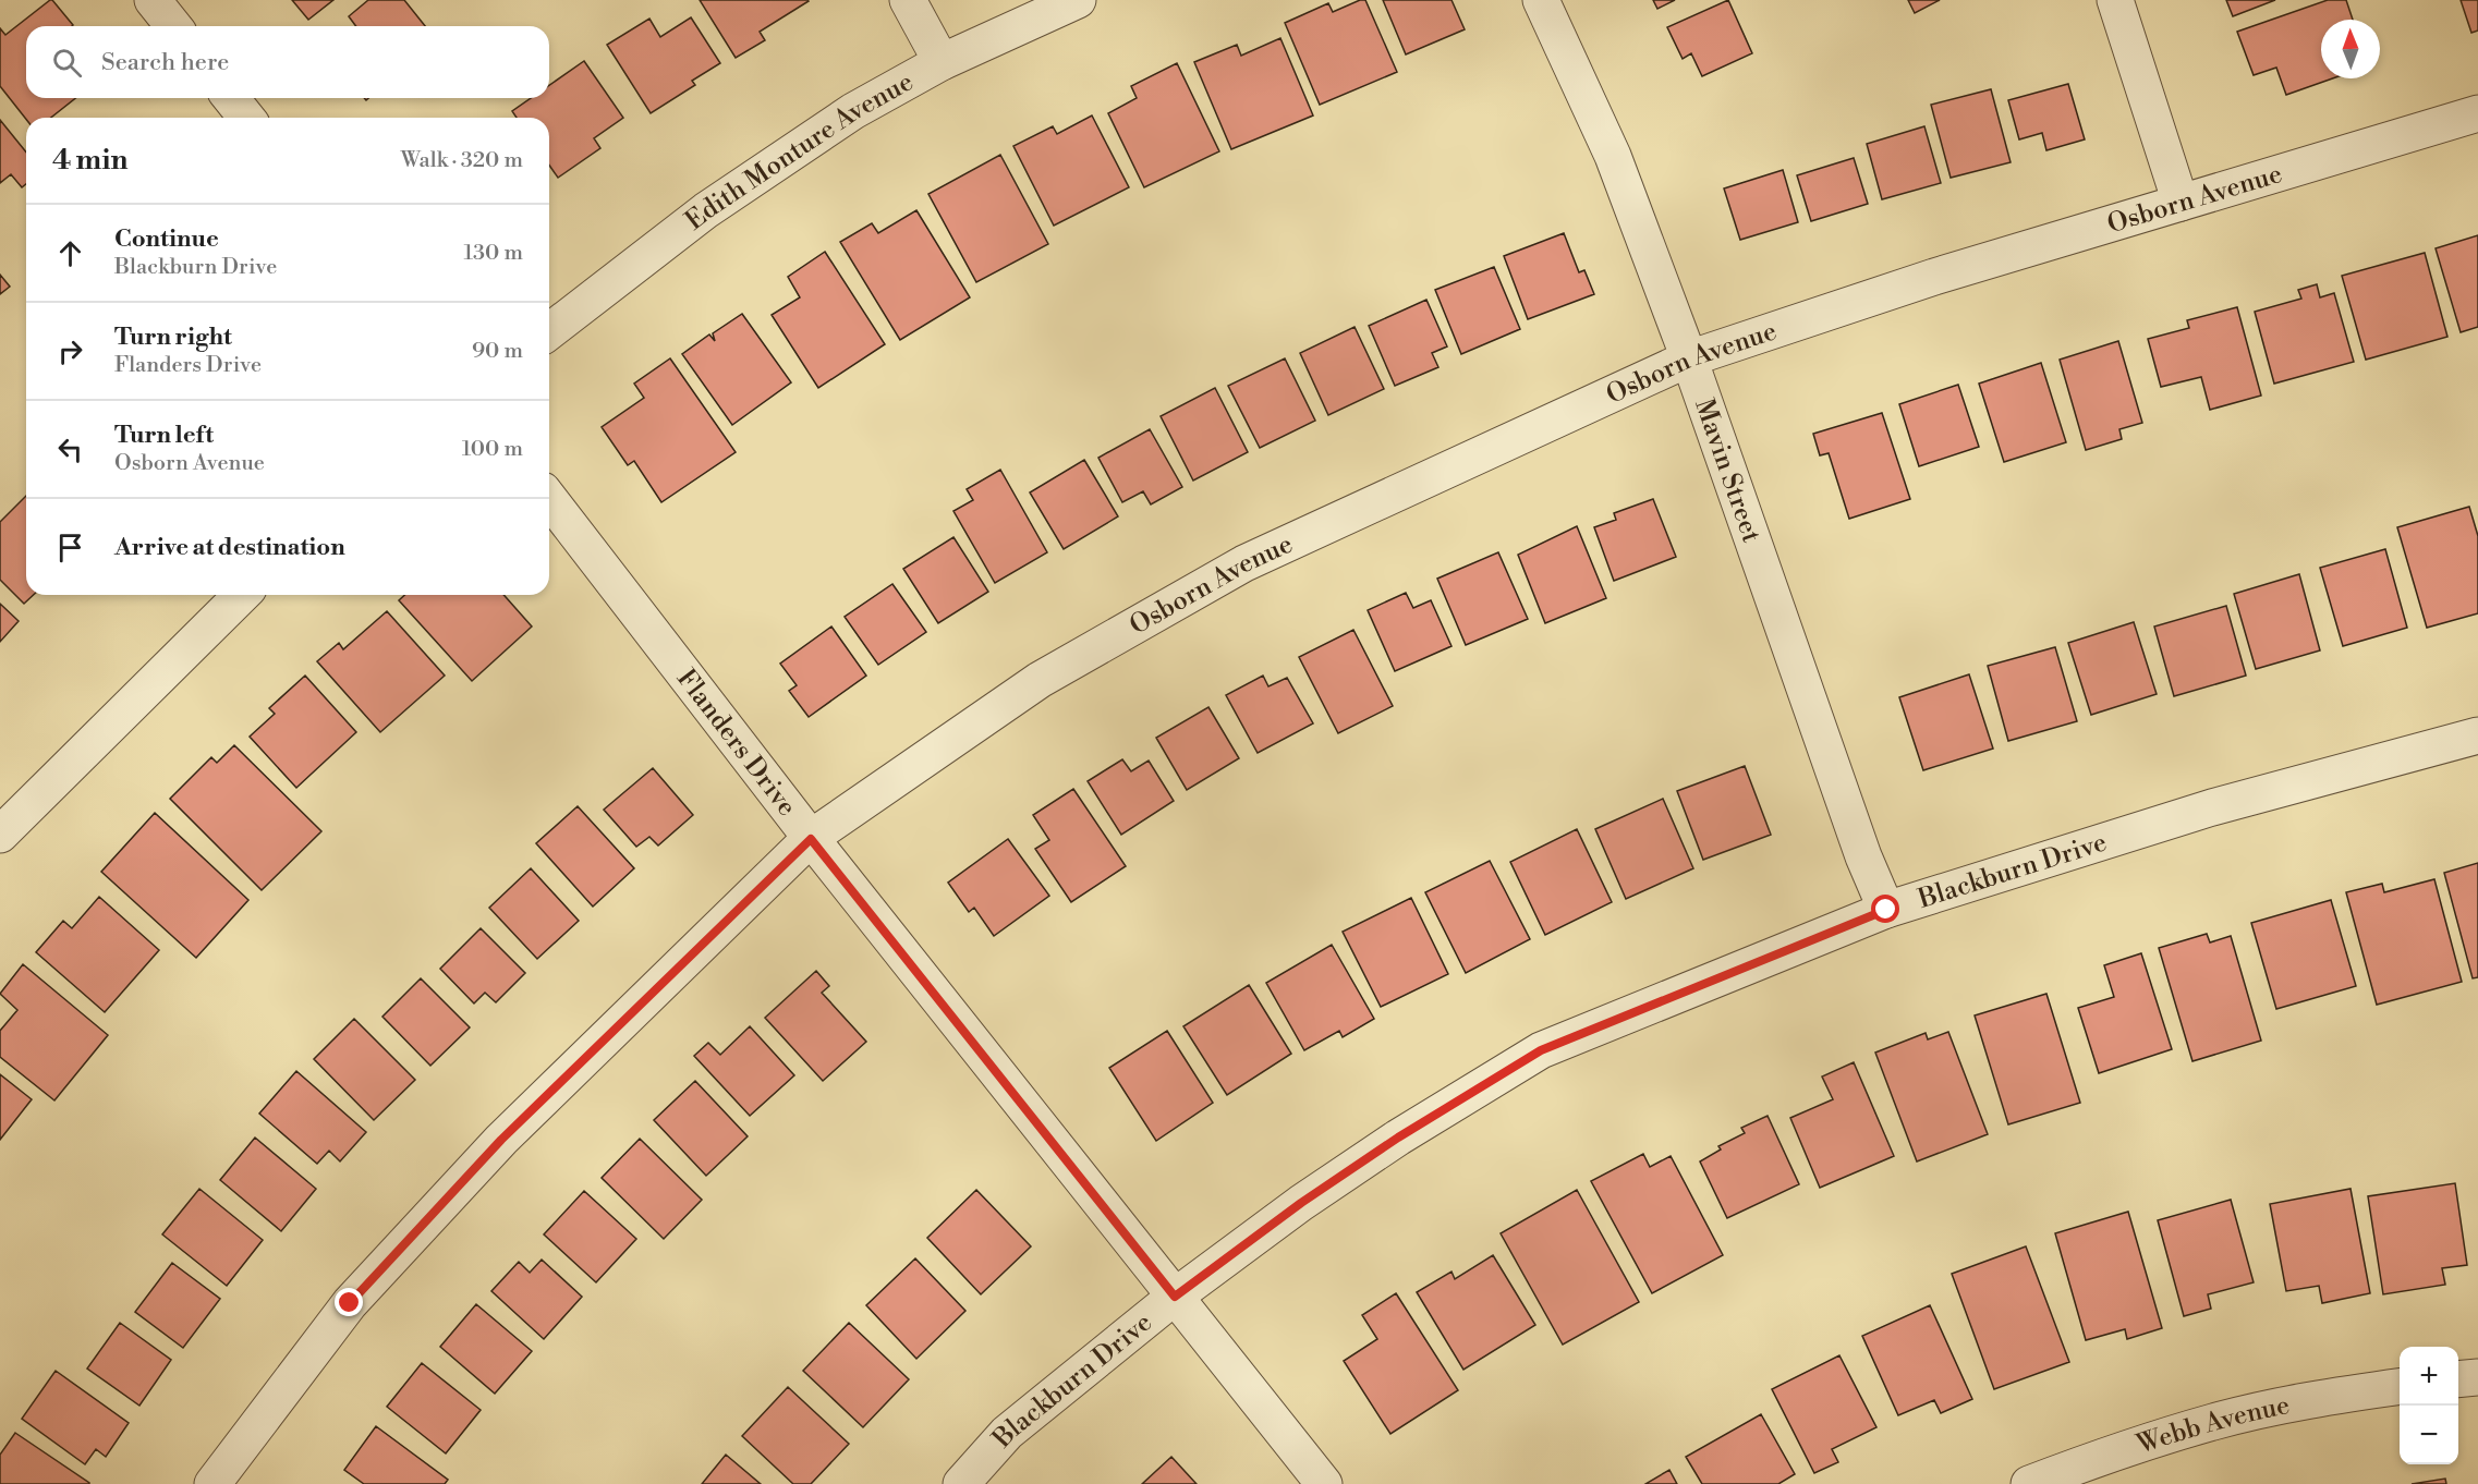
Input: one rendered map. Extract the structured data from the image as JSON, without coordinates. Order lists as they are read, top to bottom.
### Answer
{
  "streets": {
    "street": [
      "Edith Monture Avenue",
      "Osborn Avenue",
      "Mavin Street",
      "Flanders Drive",
      "Blackburn Drive",
      "Webb Avenue"
    ]
  },
  "crossings": [
    ["Osborn Avenue", "Mavin Street"],
    ["Osborn Avenue", "Flanders Drive"],
    ["Mavin Street", "Blackburn Drive"],
    ["Flanders Drive", "Blackburn Drive"]
  ],
  "north": "top",
  "page": {
    "search": "Search here",
    "heading": ["4 min", "Walk · 320 m"],
    "list": [
      ["Continue", "Blackburn Drive", "130 m"],
      ["Turn right", "Flanders Drive", "90 m"],
      ["Turn left", "Osborn Avenue", "100 m"],
      "Arrive at destination"
    ],
    "map_buttons": ["+", "−"]
  }
}
